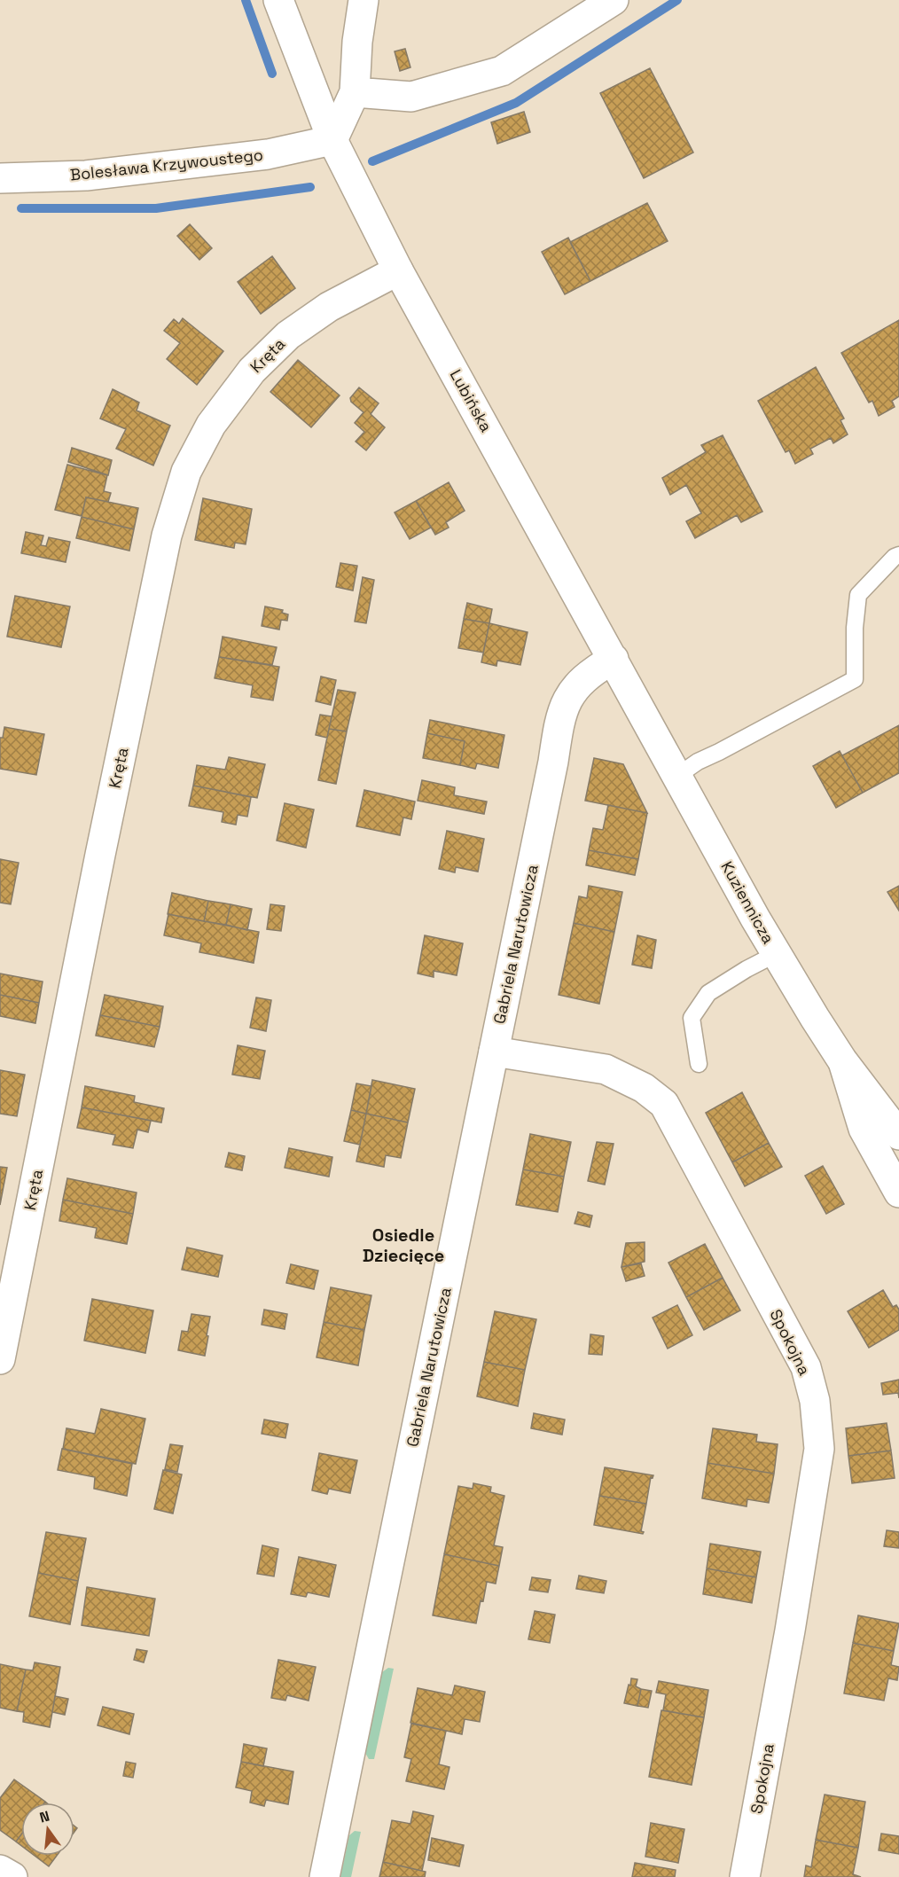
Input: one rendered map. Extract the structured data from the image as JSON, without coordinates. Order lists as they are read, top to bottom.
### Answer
{
  "streets": {
    "street": [
      "Bolesława Krzywoustego",
      "Kręta",
      "Lubińska",
      "Kuziennicza",
      "Gabriela Narutowicza",
      "Spokojna"
    ]
  },
  "crossings": [
    ["Bolesława Krzywoustego", "Lubińska"],
    ["Kręta", "Lubińska"],
    ["Lubińska", "Kuziennicza"],
    ["Lubińska", "Gabriela Narutowicza"],
    ["Kuziennicza", "Gabriela Narutowicza"],
    ["Gabriela Narutowicza", "Spokojna"]
  ],
  "districts": ["Osiedle Dziecięce"],
  "north": "top"
}
